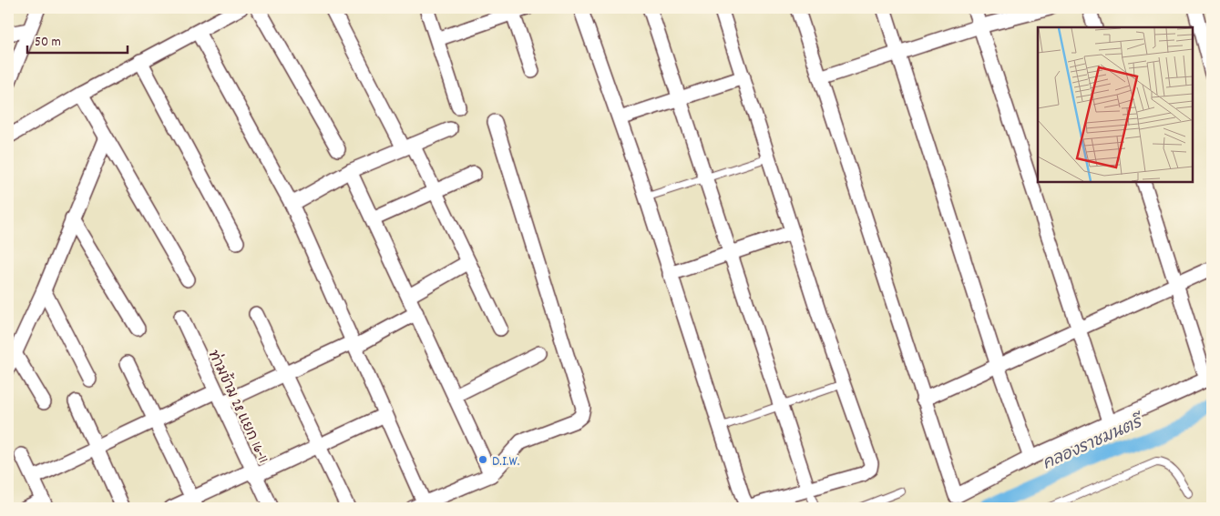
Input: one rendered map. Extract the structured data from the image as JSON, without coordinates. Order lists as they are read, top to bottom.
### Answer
{
  "streets": {
    "street": ["ท่ามข้าม 28 แยก 16-11"]
  },
  "water": ["คลองราชมนตรี"],
  "places": ["D.I.W."],
  "scale_bar": "50 m"
}
